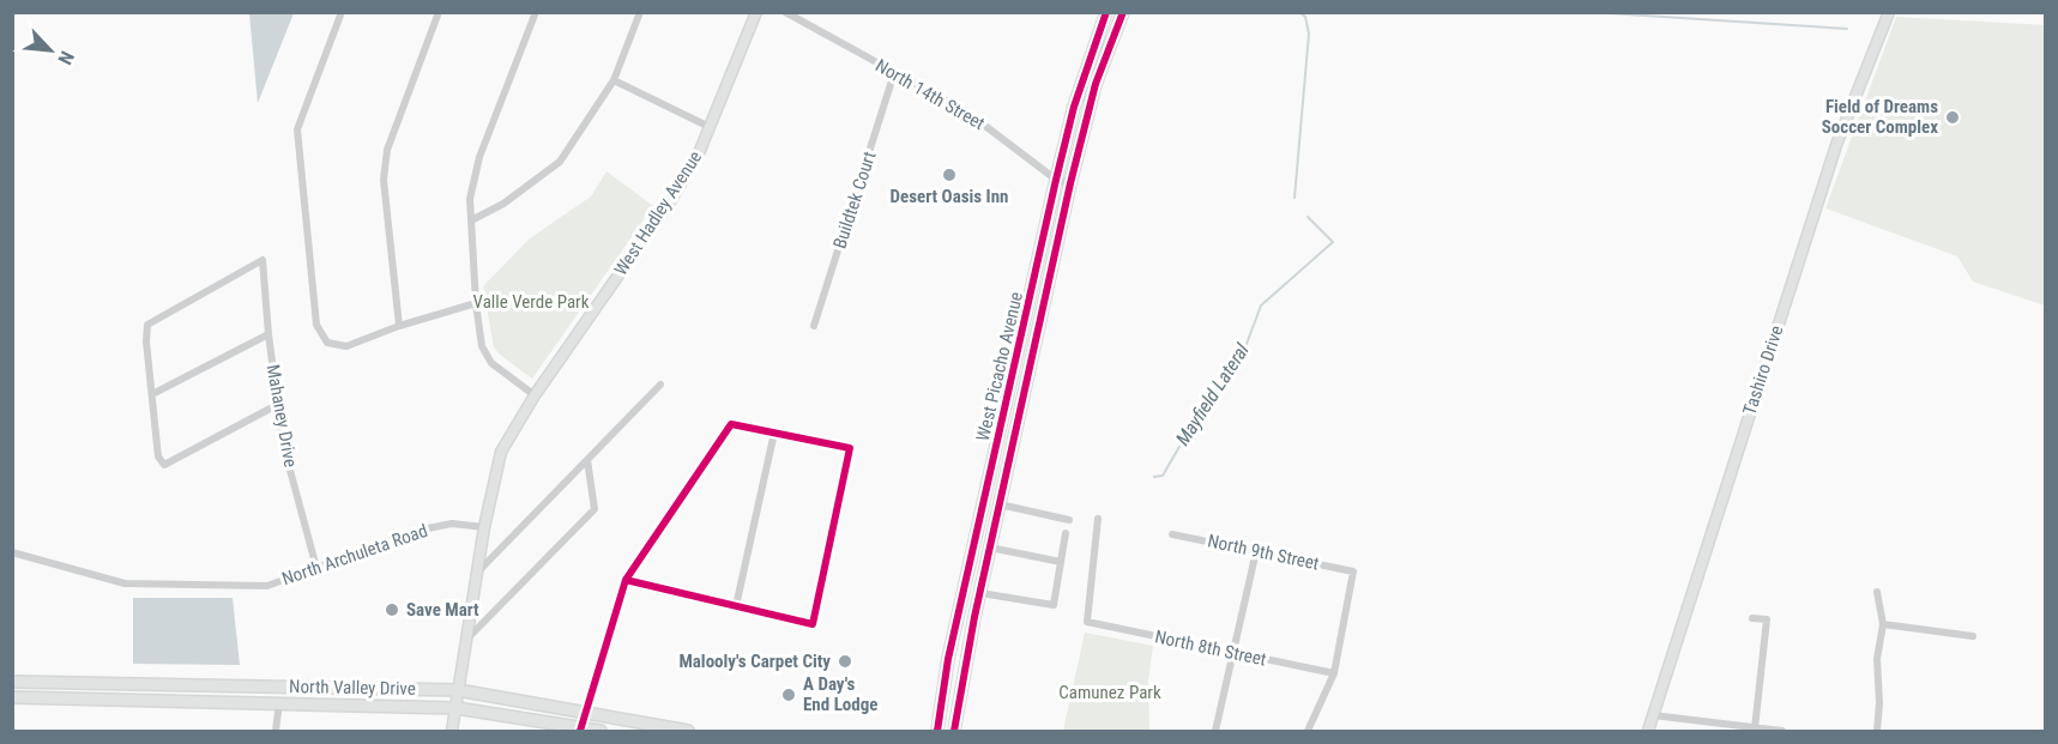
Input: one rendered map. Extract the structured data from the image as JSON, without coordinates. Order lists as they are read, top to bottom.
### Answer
{
  "streets": {
    "main road": ["West Picacho Avenue", "North Valley Drive"],
    "street": [
      "North 14th Street",
      "Buildtek Court",
      "West Hadley Avenue",
      "Tashiro Drive",
      "Mahaney Drive",
      "North 9th Street",
      "North Archuleta Road",
      "North 8th Street"
    ]
  },
  "crossings": [
    ["North 14th Street", "Buildtek Court"],
    ["North 14th Street", "West Picacho Avenue"],
    ["West Hadley Avenue", "North Archuleta Road"],
    ["West Hadley Avenue", "North Valley Drive"],
    ["Mahaney Drive", "North Archuleta Road"],
    ["North 9th Street", "North 8th Street"]
  ],
  "water": ["Mayfield Lateral"],
  "parks": ["Valle Verde Park", "Camunez Park"],
  "places": [
    "Field of Dreams Soccer Complex",
    "Desert Oasis Inn",
    "Save Mart",
    "Malooly's Carpet City",
    "A Day's End Lodge"
  ],
  "north": "bottom right"
}
